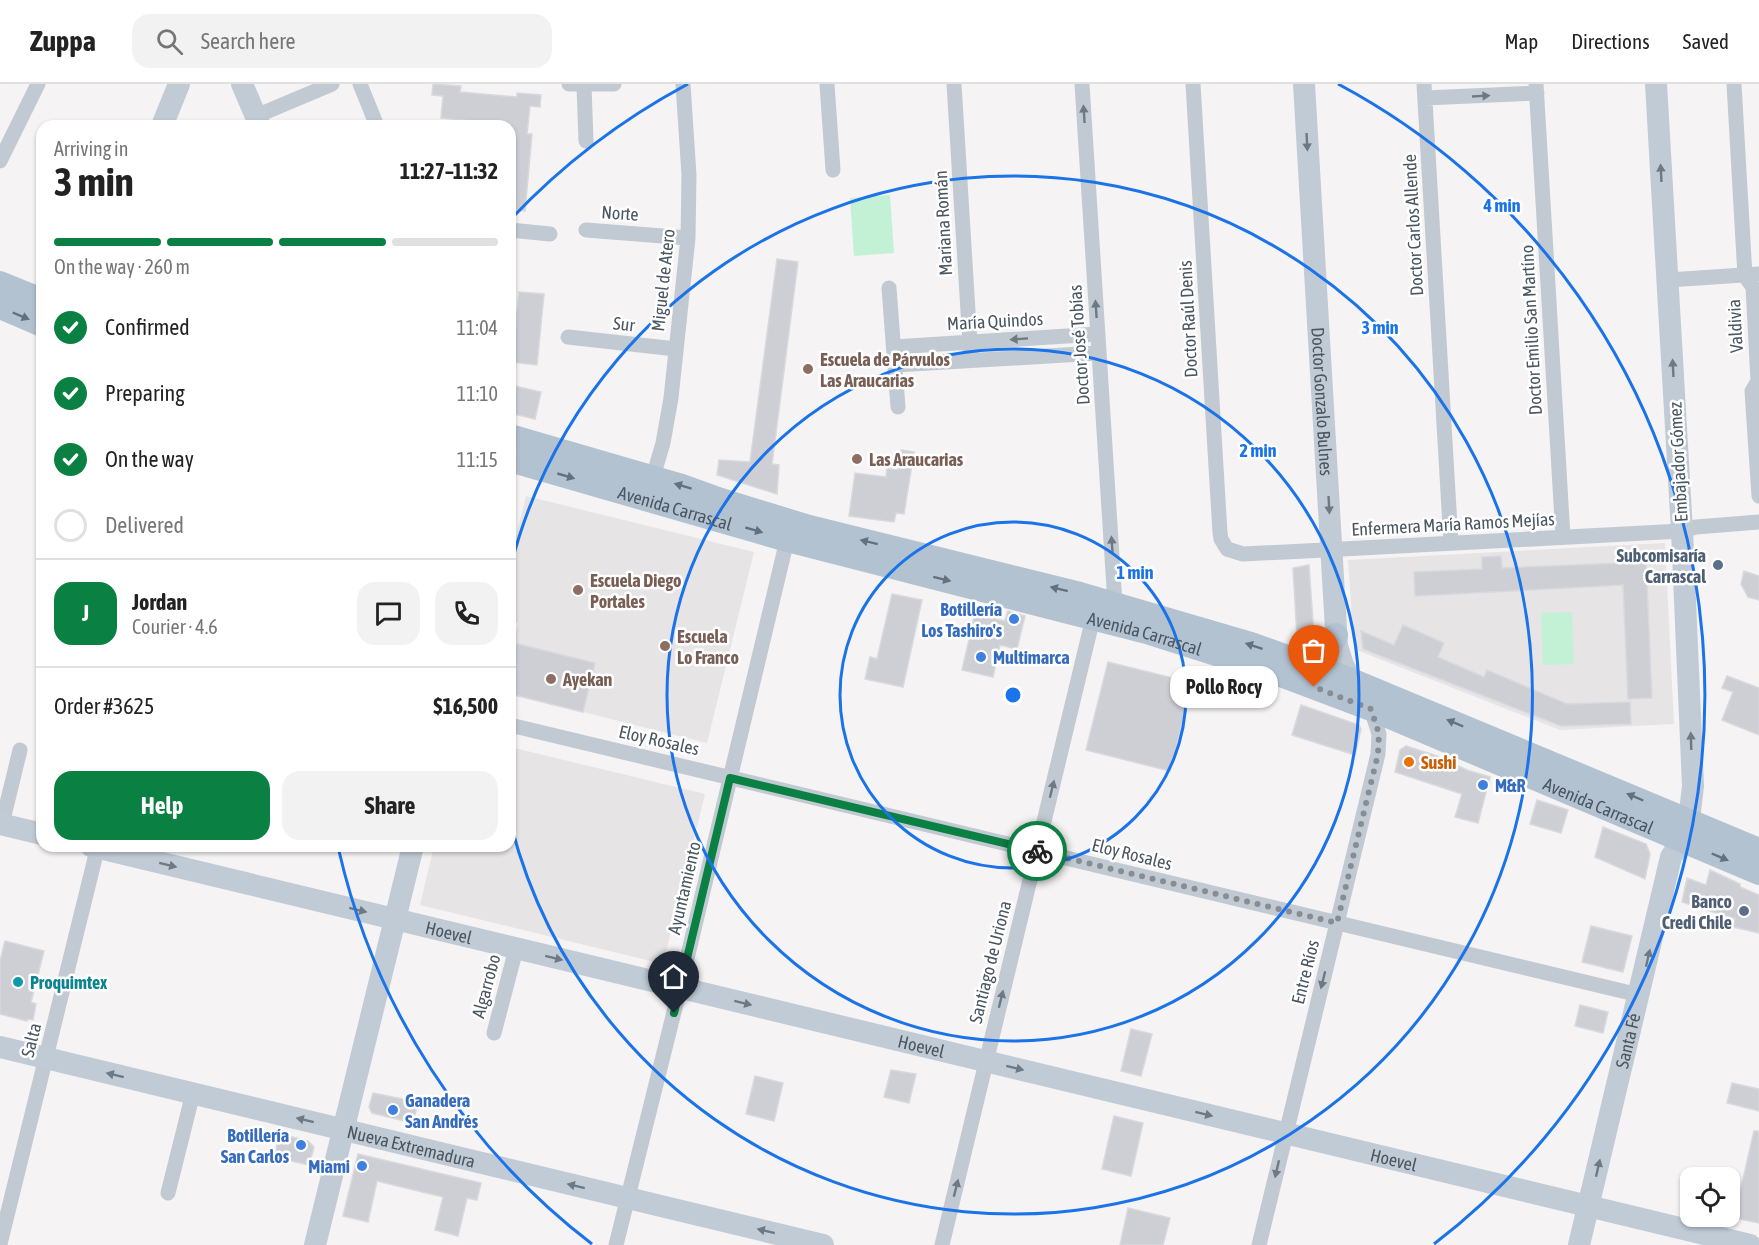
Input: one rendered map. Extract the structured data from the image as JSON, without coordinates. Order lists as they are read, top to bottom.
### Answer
{
  "streets": {
    "main road": ["Avenida Carrascal"],
    "street": [
      "Norte",
      "Mariana Román",
      "Doctor Carlos Allende",
      "Miguel de Atero",
      "Doctor Raúl Denis",
      "María Quindos",
      "Sur",
      "Valdivia",
      "Doctor Emilio San Martíno",
      "Doctor José Tobías",
      "Doctor Gonzalo Bulnes",
      "Embajador Gómez",
      "Enfermera María Ramos Mejías",
      "Eloy Rosales",
      "Ayuntamiento",
      "Hoevel",
      "Santiago de Uriona",
      "Entre Ríos",
      "Algarrobo",
      "Salta",
      "Santa Fé",
      "Nueva Extremadura"
    ]
  },
  "crossings": [
    ["Norte", "Miguel de Atero"],
    ["Mariana Román", "María Quindos"],
    ["Doctor Carlos Allende", "Enfermera María Ramos Mejías"],
    ["Miguel de Atero", "Sur"],
    ["Miguel de Atero", "Avenida Carrascal"],
    ["Doctor Raúl Denis", "Enfermera María Ramos Mejías"],
    ["María Quindos", "Doctor José Tobías"],
    ["Doctor Emilio San Martíno", "Enfermera María Ramos Mejías"],
    ["Doctor José Tobías", "Avenida Carrascal"],
    ["Doctor Gonzalo Bulnes", "Avenida Carrascal"],
    ["Doctor Gonzalo Bulnes", "Enfermera María Ramos Mejías"],
    ["Doctor Gonzalo Bulnes", "Entre Ríos"],
    ["Embajador Gómez", "Avenida Carrascal"],
    ["Embajador Gómez", "Enfermera María Ramos Mejías"],
    ["Embajador Gómez", "Santa Fé"],
    ["Avenida Carrascal", "Ayuntamiento"],
    ["Avenida Carrascal", "Santiago de Uriona"],
    ["Avenida Carrascal", "Entre Ríos"],
    ["Avenida Carrascal", "Santa Fé"],
    ["Eloy Rosales", "Ayuntamiento"],
    ["Eloy Rosales", "Santiago de Uriona"],
    ["Eloy Rosales", "Entre Ríos"],
    ["Eloy Rosales", "Santa Fé"],
    ["Ayuntamiento", "Hoevel"],
    ["Ayuntamiento", "Nueva Extremadura"],
    ["Hoevel", "Santiago de Uriona"],
    ["Hoevel", "Entre Ríos"],
    ["Hoevel", "Algarrobo"],
    ["Hoevel", "Santa Fé"],
    ["Salta", "Nueva Extremadura"]
  ],
  "one_way": [
    "Doctor José Tobías",
    "Doctor Gonzalo Bulnes",
    "Embajador Gómez",
    "Hoevel",
    "Santiago de Uriona",
    "Entre Ríos",
    "Santa Fé",
    "Nueva Extremadura"
  ],
  "places": [
    "Escuela de Párvulos Las Araucarias",
    "Las Araucarias",
    "Subcomisaría Carrascal",
    "Escuela Diego Portales",
    "Botillería Los Tashiro's",
    "Escuela Lo Franco",
    "Multimarca",
    "Ayekan",
    "Pollo Rocy",
    "Sushi",
    "M&R",
    "Banco Credi Chile",
    "Proquimtex",
    "Ganadera San Andrés",
    "Botillería San Carlos",
    "Miami"
  ],
  "page": {
    "header": "Zuppa",
    "search": "Search here",
    "nav": ["Map", "Directions", "Saved"],
    "heading": ["3 min", "Arriving in", "11:27–11:32"],
    "panel": [
      "Jordan",
      "Courier · 4.6",
      "Order #3625",
      "$16,500"
    ],
    "bar": "On the way · 260 m",
    "list": [
      ["Confirmed", "11:04"],
      ["Preparing", "11:10"],
      ["On the way", "11:15"],
      "Delivered"
    ],
    "round": "J",
    "bubble": "Pollo Rocy",
    "buttons": ["Help", "Share"]
  },
  "rings": [
    "4 min",
    "3 min",
    "2 min",
    "1 min"
  ]
}
